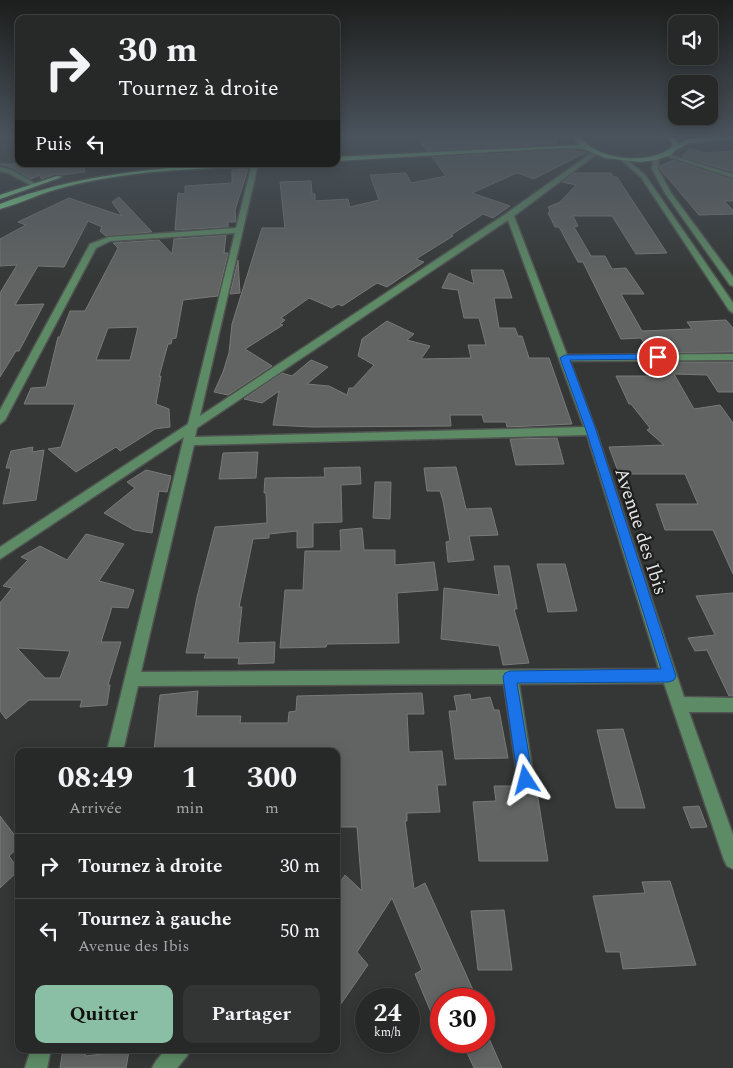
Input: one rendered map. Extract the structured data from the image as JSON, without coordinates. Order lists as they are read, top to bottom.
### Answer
{
  "streets": {
    "street": ["Avenue des Ibis"]
  },
  "page": {
    "turn": ["30 m", "Tournez à droite"],
    "then": "Puis",
    "eta": [
      "08:49",
      "Arrivée",
      "1",
      "min",
      "300",
      "m"
    ],
    "list": [
      {
        "name": "Tournez à droite",
        "value": "30 m"
      },
      {
        "name": "Tournez à gauche",
        "note": "Avenue des Ibis",
        "value": "50 m"
      }
    ],
    "buttons": ["Quitter", "Partager"],
    "speed": "24 km/h",
    "limit": "30"
  }
}
